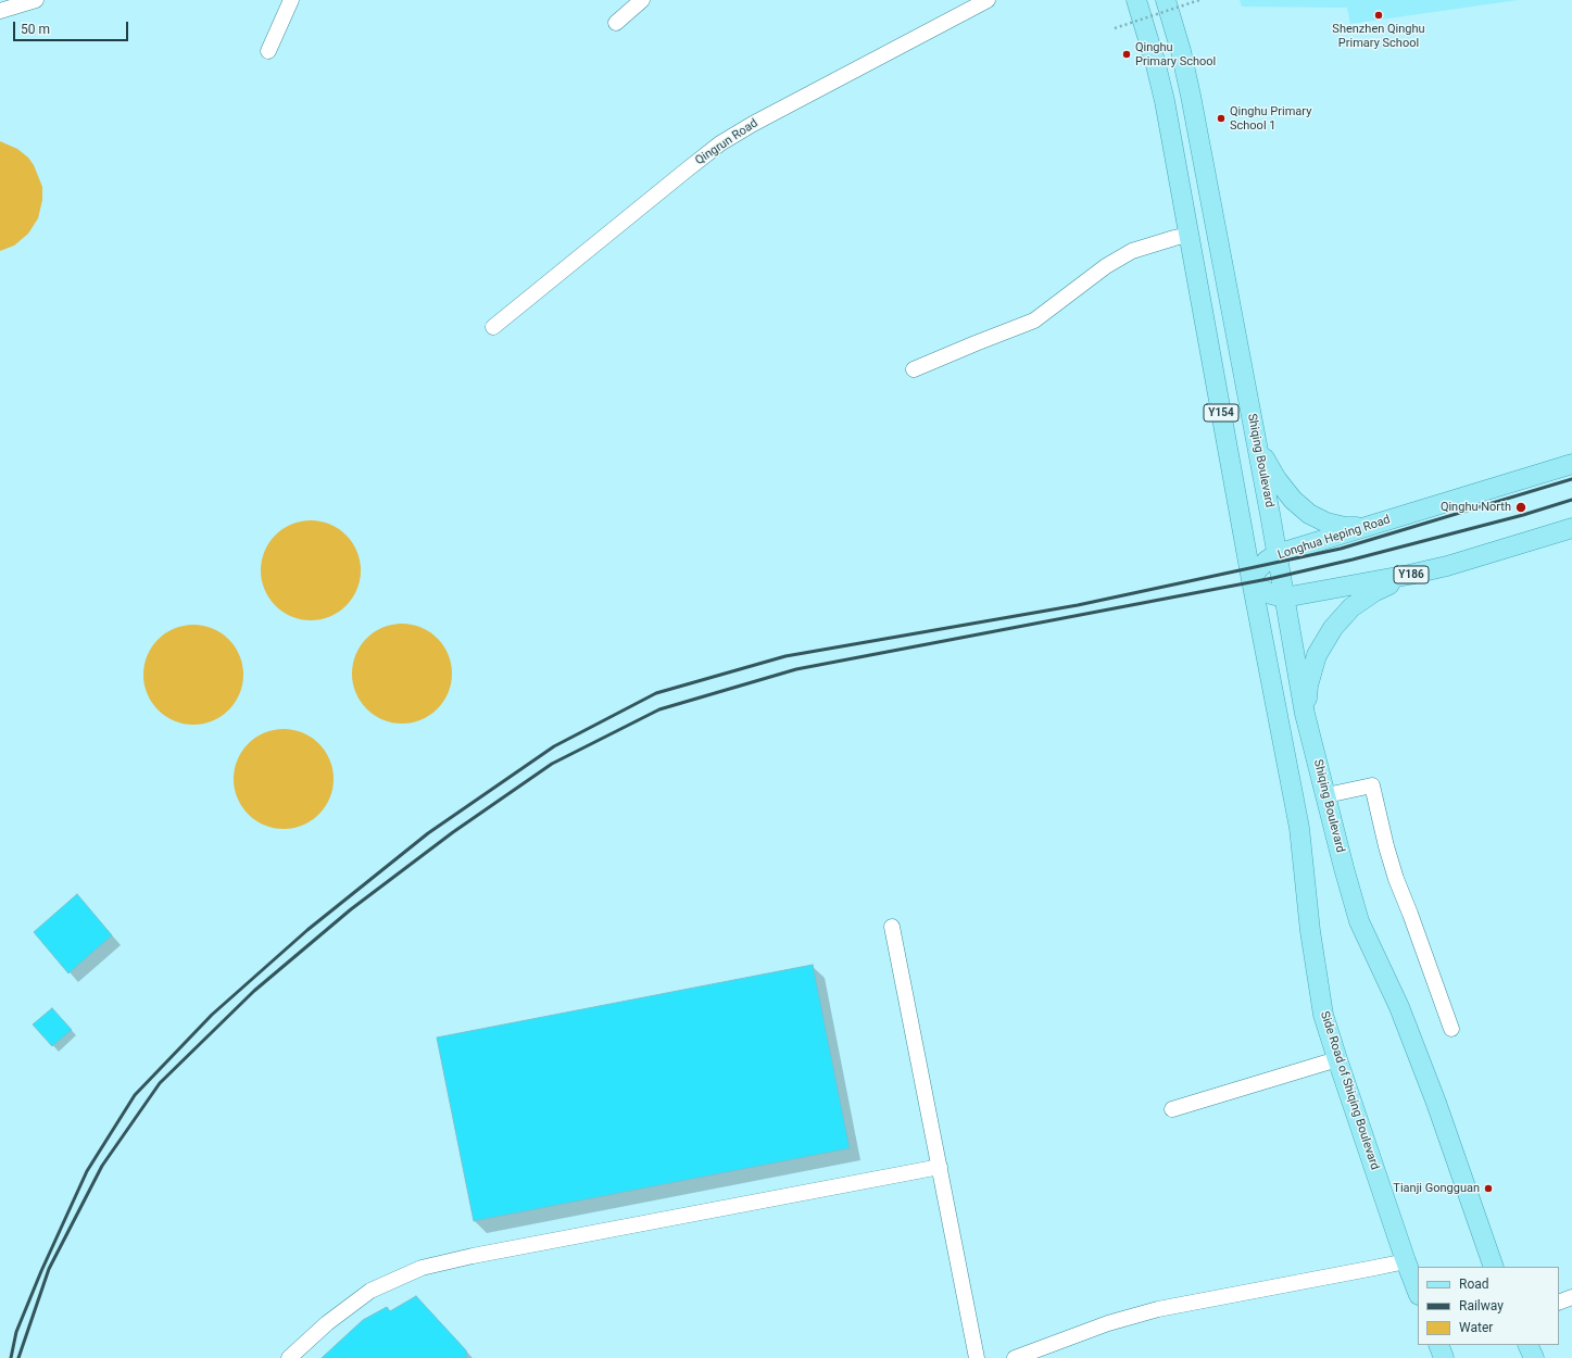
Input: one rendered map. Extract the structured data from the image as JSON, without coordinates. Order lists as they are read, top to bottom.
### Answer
{
  "streets": {
    "main road": [
      "Y154",
      "Shiqing Boulevard",
      "Longhua Heping Road",
      "Y186",
      "Side Road of Shiqing Boulevard"
    ],
    "street": ["Qingrun Road"]
  },
  "crossings": [
    ["Y154", "Longhua Heping Road"],
    ["Y154", "Y186"],
    ["Y154", "Side Road of Shiqing Boulevard"],
    ["Shiqing Boulevard", "Longhua Heping Road"],
    ["Shiqing Boulevard", "Y186"],
    ["Longhua Heping Road", "Y186"],
    ["Longhua Heping Road", "Side Road of Shiqing Boulevard"],
    ["Y186", "Side Road of Shiqing Boulevard"]
  ],
  "places": [
    "Shenzhen Qinghu Primary School",
    "Qinghu Primary School",
    "Qinghu Primary School 1",
    "Qinghu North",
    "Tianji Gongguan"
  ],
  "legend": ["Road", "Railway", "Water"],
  "scale_bar": "50 m"
}
